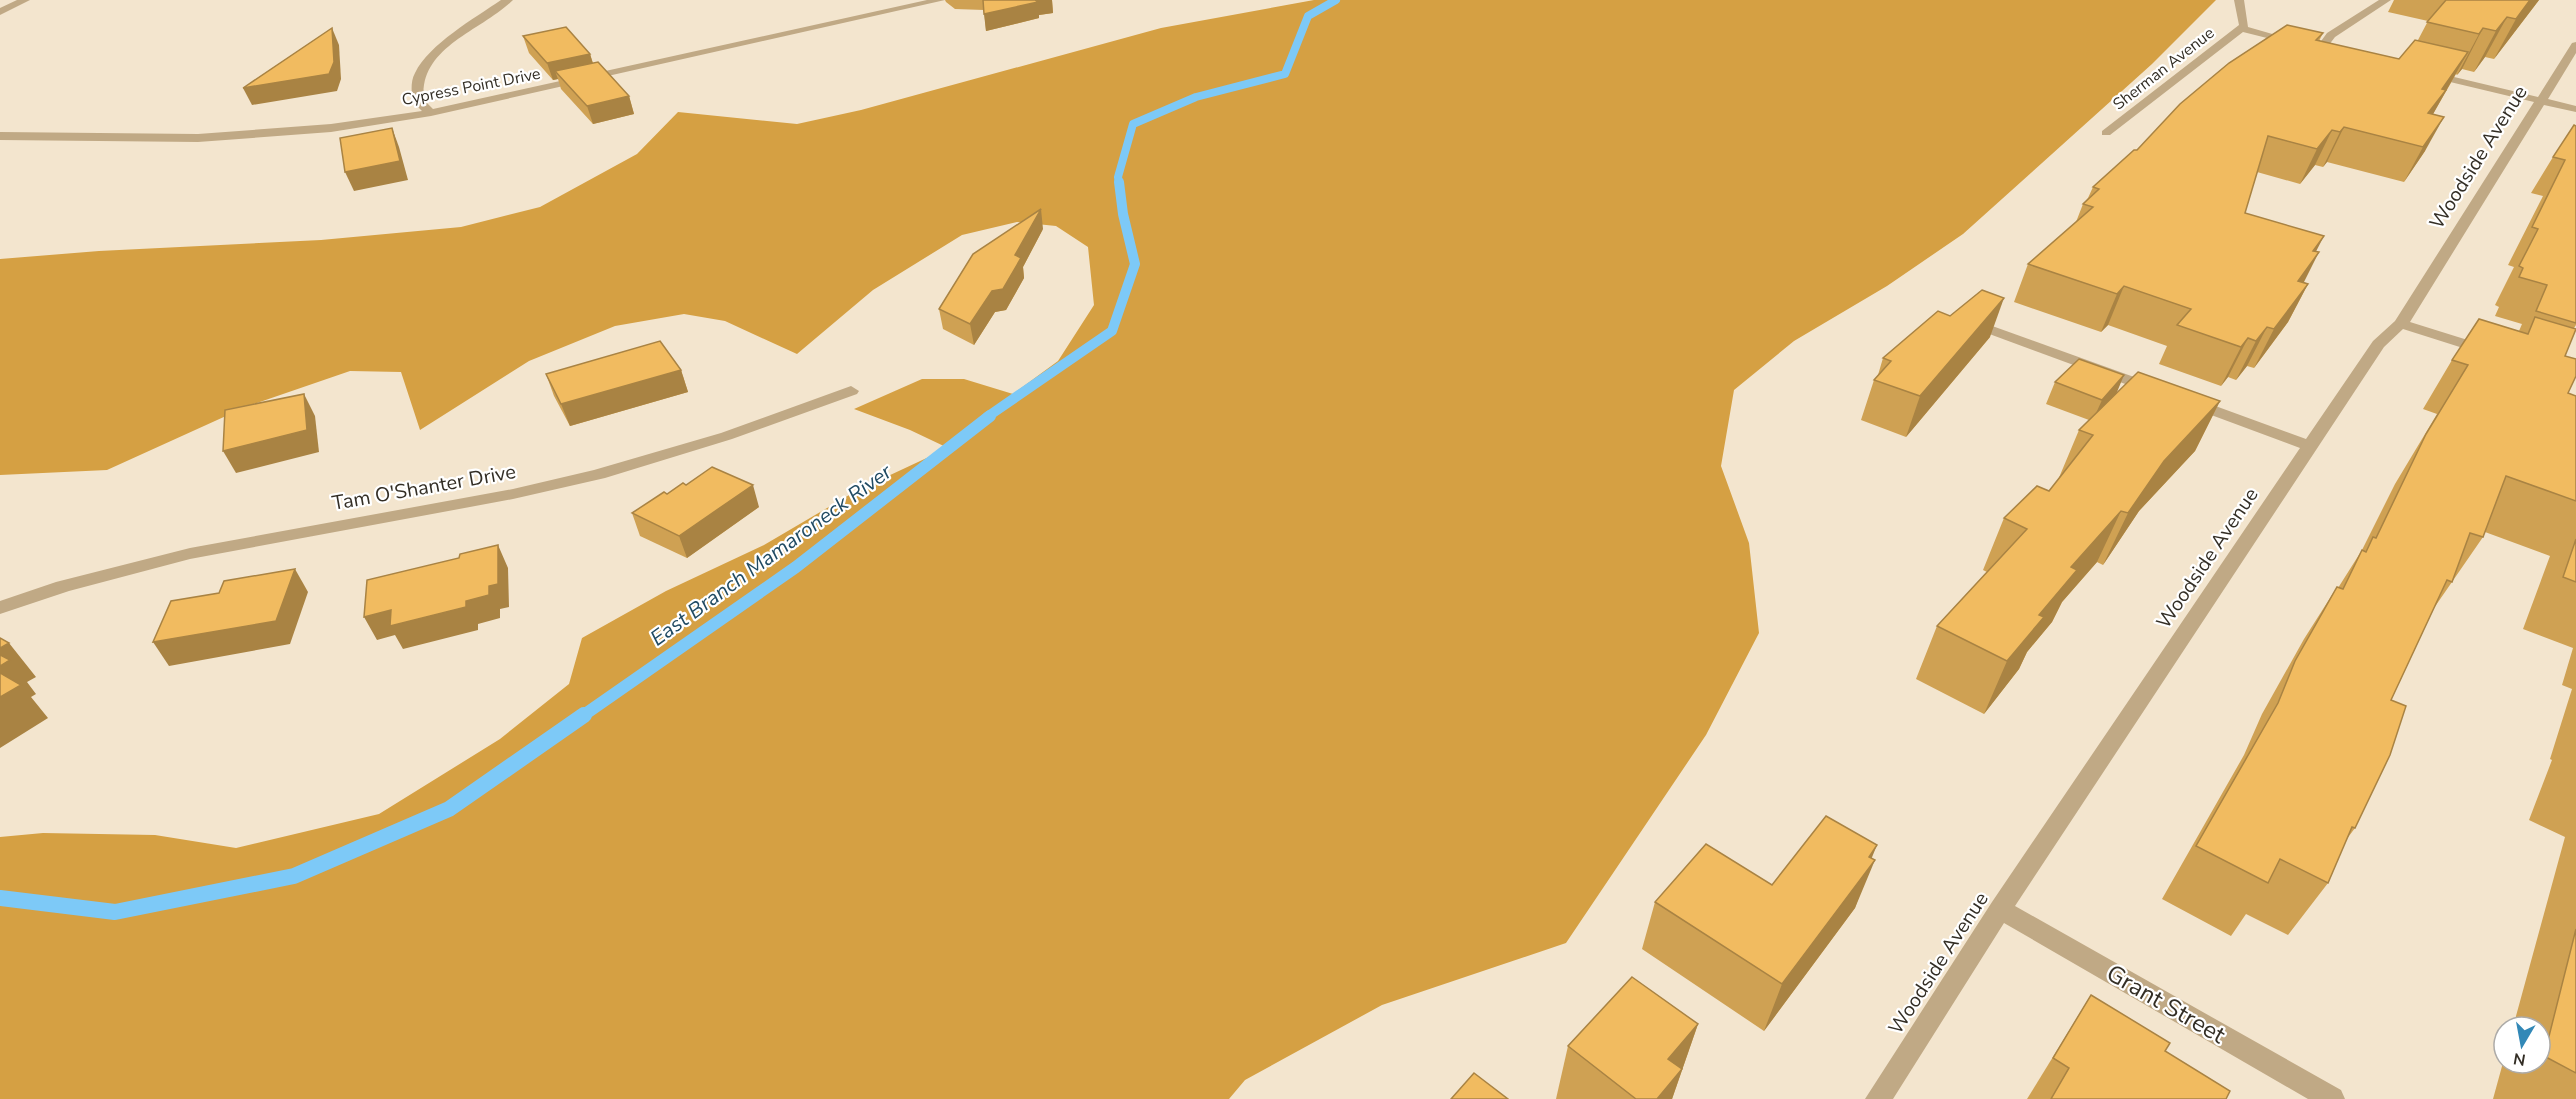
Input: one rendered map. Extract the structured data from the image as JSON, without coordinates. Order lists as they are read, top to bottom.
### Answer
{
  "streets": {
    "street": [
      "Sherman Avenue",
      "Cypress Point Drive",
      "Woodside Avenue",
      "Tam O'Shanter Drive",
      "Grant Street"
    ]
  },
  "crossings": [
    ["Woodside Avenue", "Grant Street"]
  ],
  "water": ["East Branch Mamaroneck River"],
  "north": "bottom"
}
